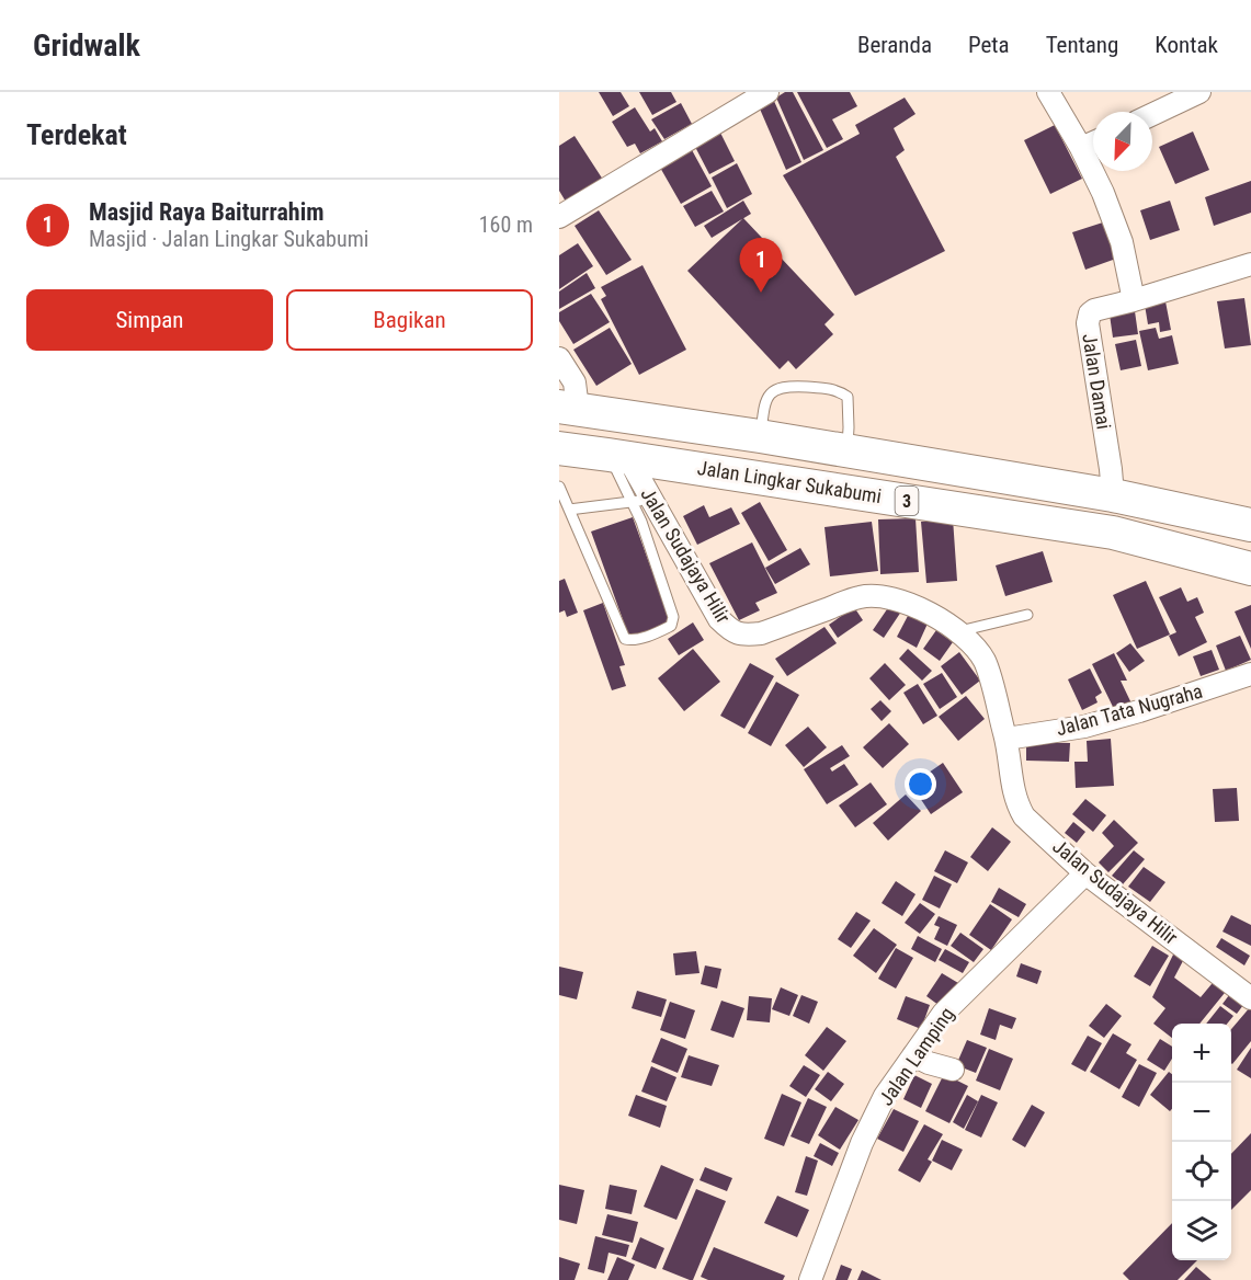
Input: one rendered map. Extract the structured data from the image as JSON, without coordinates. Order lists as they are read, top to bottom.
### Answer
{
  "streets": {
    "main road": ["Jalan Lingkar Sukabumi", "3"],
    "street": [
      "Jalan Damai",
      "Jalan Sudajaya Hilir",
      "Jalan Tata Nugraha",
      "Jalan Lamping"
    ]
  },
  "crossings": [
    ["Jalan Damai", "Jalan Lingkar Sukabumi"],
    ["Jalan Lingkar Sukabumi", "Jalan Sudajaya Hilir"],
    ["Jalan Sudajaya Hilir", "Jalan Tata Nugraha"],
    ["Jalan Sudajaya Hilir", "Jalan Lamping"]
  ],
  "north": "bottom left",
  "page": {
    "header": "Gridwalk",
    "nav": [
      "Beranda",
      "Peta",
      "Tentang",
      "Kontak"
    ],
    "heading": "Terdekat",
    "list": [
      {
        "mark": "1",
        "name": "Masjid Raya Baiturrahim",
        "note": "Masjid · Jalan Lingkar Sukabumi",
        "value": "160 m"
      }
    ],
    "pins": "1",
    "buttons": ["Simpan", "Bagikan"],
    "map_buttons": ["+", "−"]
  }
}
